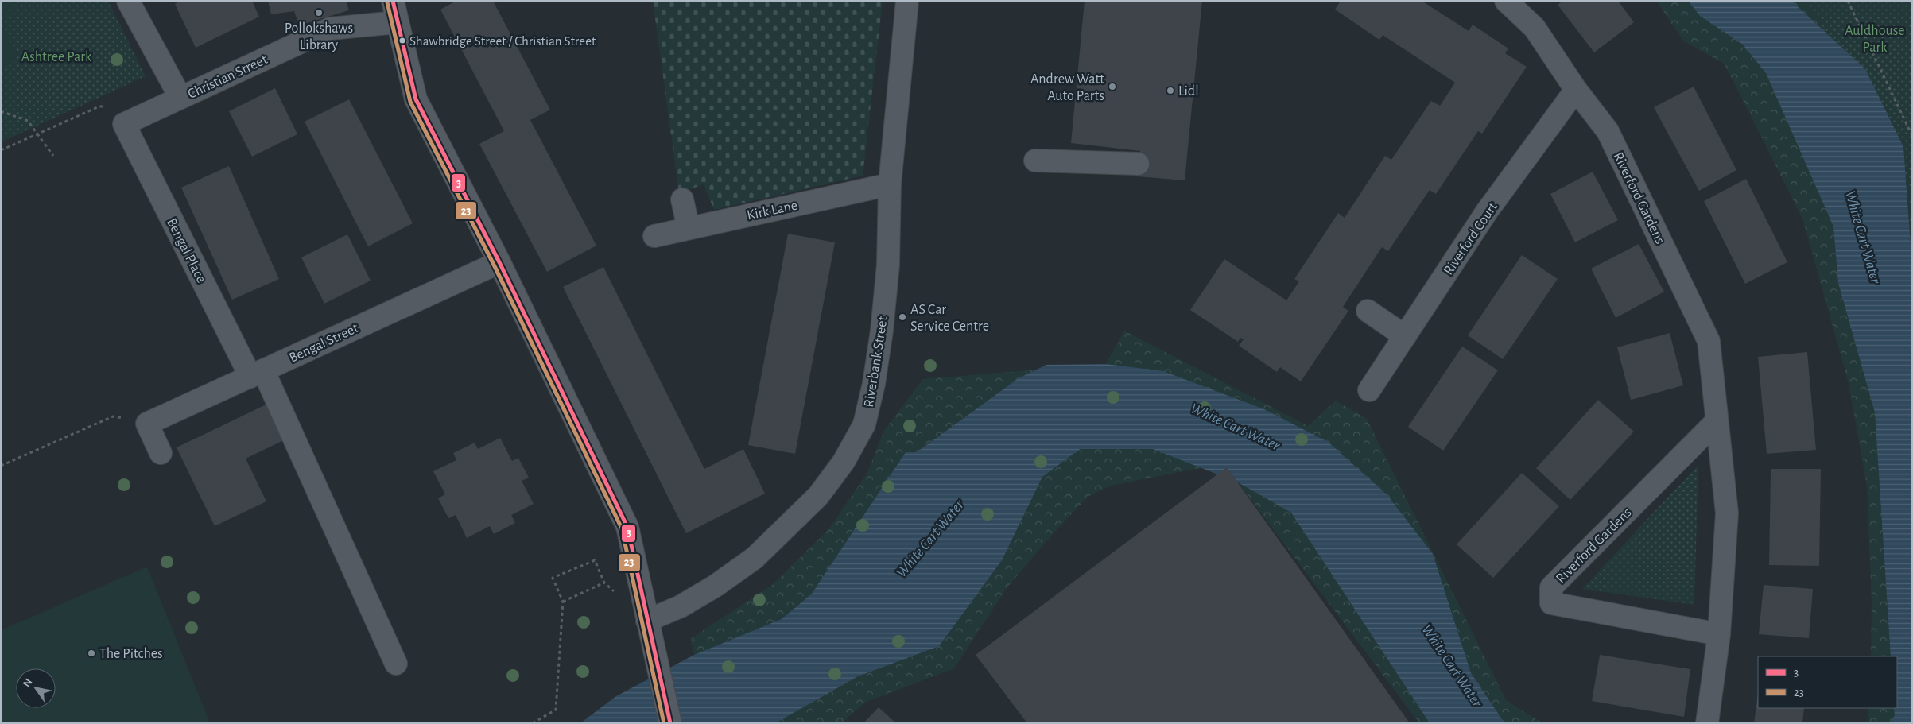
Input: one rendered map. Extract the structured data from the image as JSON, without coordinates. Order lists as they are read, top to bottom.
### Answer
{
  "streets": {
    "street": [
      "Christian Street",
      "Riverford Gardens",
      "Kirk Lane",
      "Riverford Court",
      "Bengal Place",
      "Bengal Street",
      "Riverbank Street"
    ]
  },
  "crossings": [
    ["Christian Street", "Bengal Place"],
    ["Riverford Gardens", "Riverford Court"],
    ["Kirk Lane", "Riverbank Street"],
    ["Bengal Place", "Bengal Street"]
  ],
  "water": ["White Cart Water"],
  "parks": ["Auldhouse Park", "Ashtree Park"],
  "places": [
    "Pollokshaws Library",
    "Shawbridge Street / Christian Street",
    "Andrew Watt Auto Parts",
    "Lidl",
    "AS Car Service Centre",
    "The Pitches"
  ],
  "lines": ["transit line 3", "transit line 23"],
  "legend": ["3", "23"],
  "north": "top left"
}
